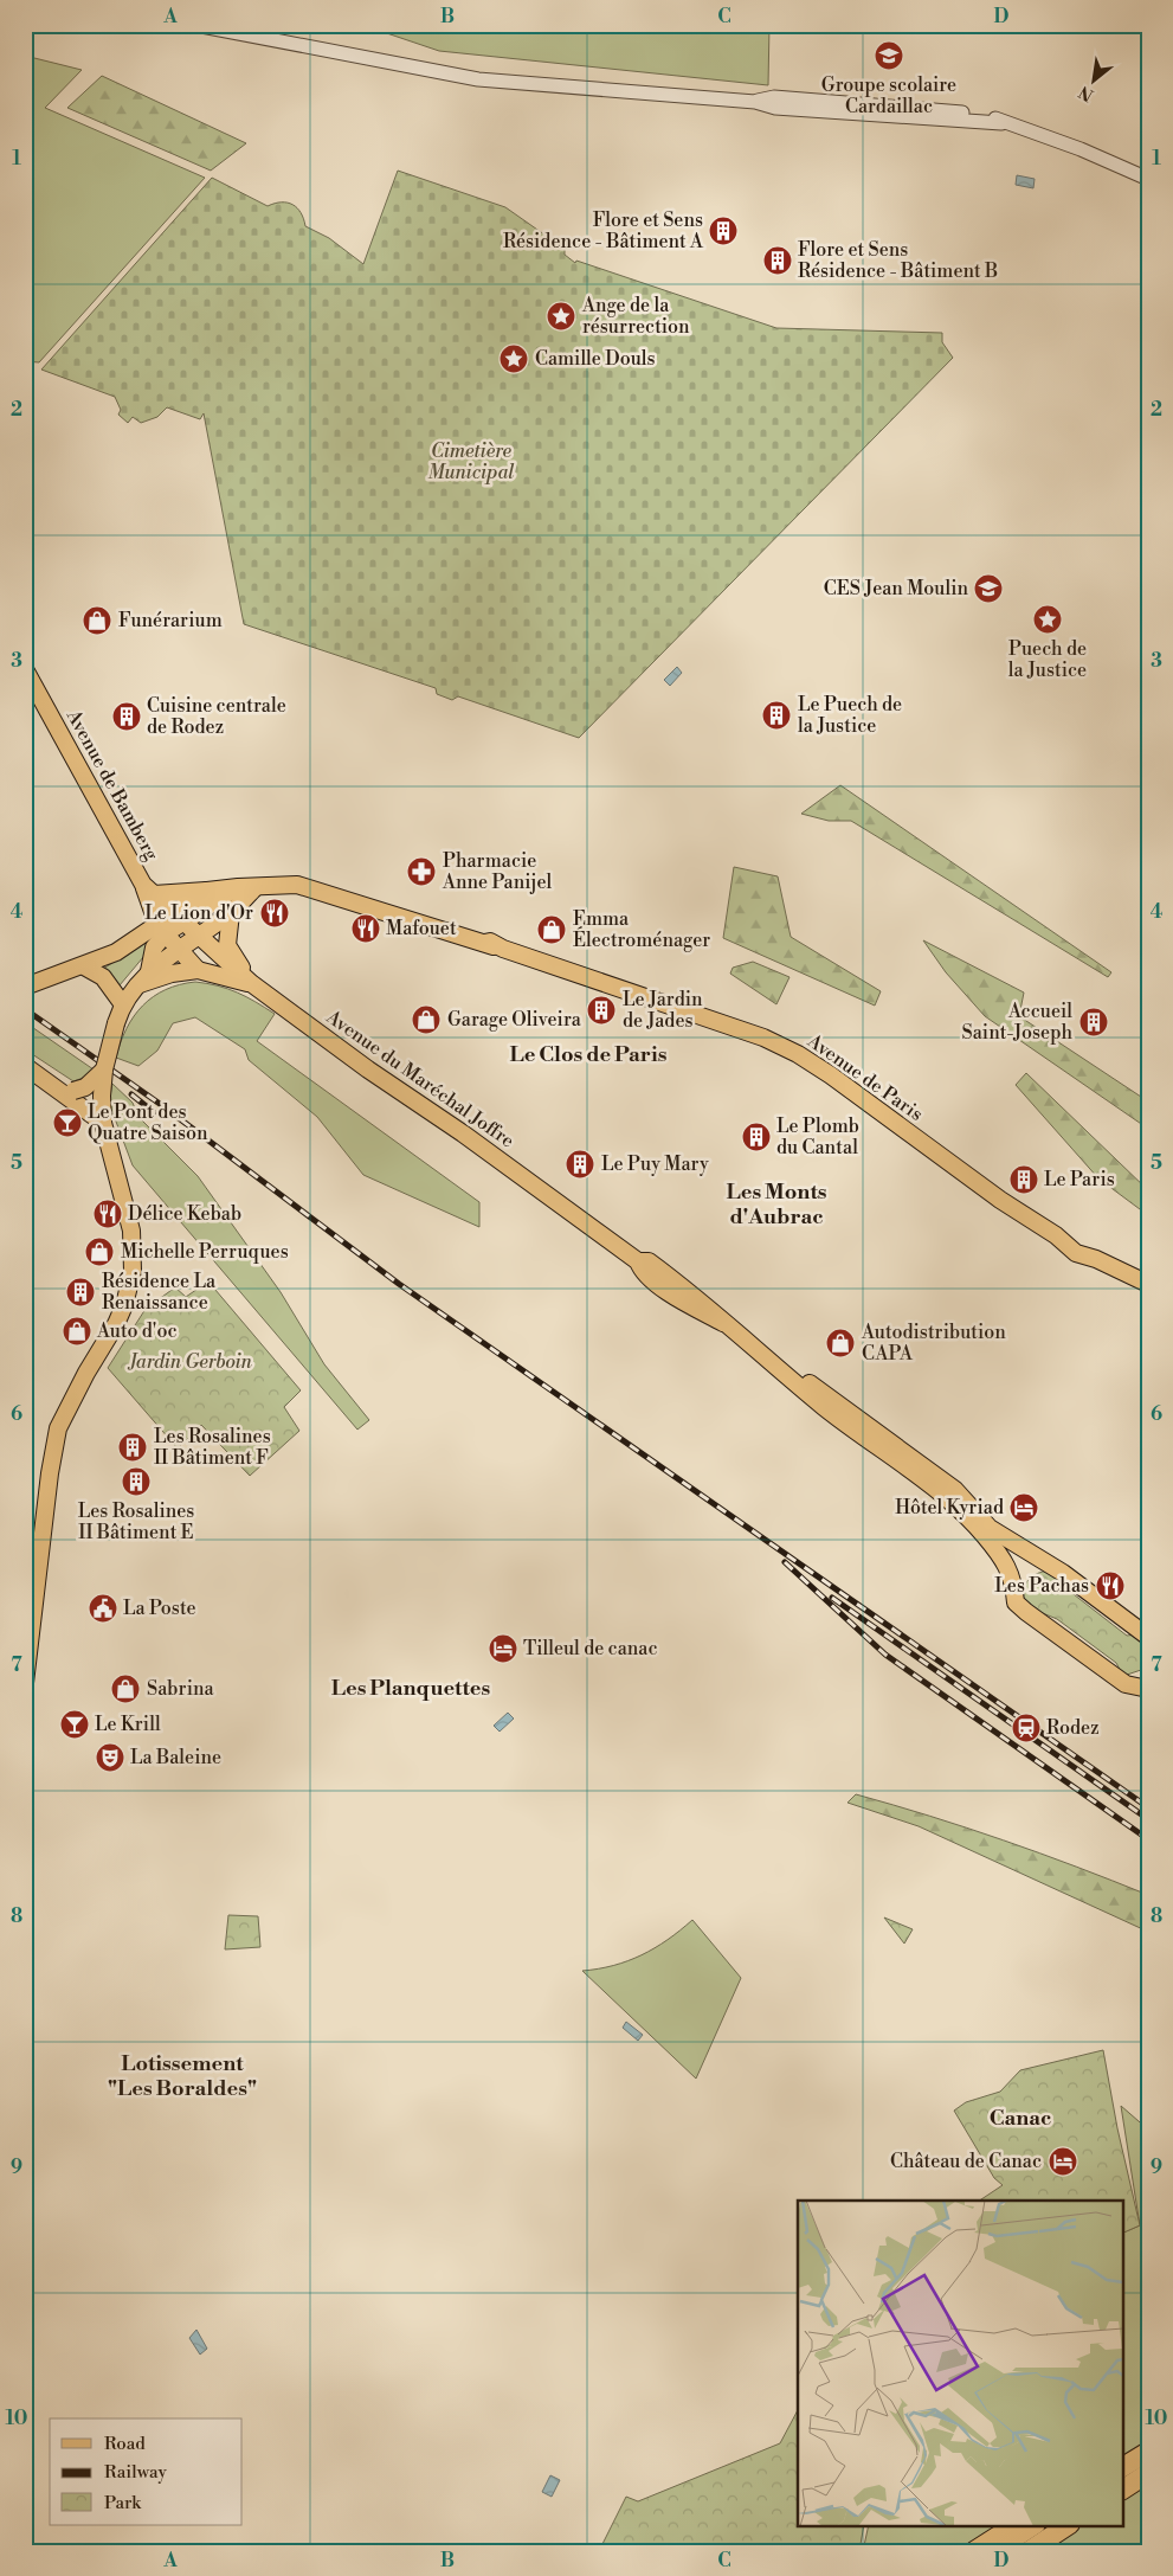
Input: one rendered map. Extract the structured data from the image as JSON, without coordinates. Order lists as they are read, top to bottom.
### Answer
{
  "streets": {
    "main road": ["Avenue de Bamberg", "Avenue de Paris", "Avenue du Maréchal Joffre"]
  },
  "crossings": [
    ["Avenue de Bamberg", "Avenue de Paris"],
    ["Avenue de Bamberg", "Avenue du Maréchal Joffre"],
    ["Avenue de Paris", "Avenue du Maréchal Joffre"]
  ],
  "districts": [
    "Le Clos de Paris",
    "Les Monts d'Aubrac",
    "Les Planquettes",
    "Lotissement \"Les Boraldes\"",
    "Canac"
  ],
  "parks": ["Cimetière Municipal", "Jardin Gerboin"],
  "places": {
    "school or university": ["Groupe scolaire Cardaillac", "CES Jean Moulin"],
    "building": [
      "Flore et Sens Résidence - Bâtiment A",
      "Flore et Sens Résidence - Bâtiment B",
      "Le Puech de la Justice",
      "Cuisine centrale de Rodez",
      "Le Jardin de Jades",
      "Accueil Saint-Joseph",
      "Le Plomb du Cantal",
      "Le Puy Mary",
      "Le Paris",
      "Résidence La Renaissance",
      "Les Rosalines II Bâtiment F",
      "Les Rosalines II Bâtiment E"
    ],
    "place": ["Ange de la résurrection", "Camille Douls", "Puech de la Justice"],
    "shop": [
      "Funérarium",
      "Emma Électroménager",
      "Garage Oliveira",
      "Michelle Perruques",
      "Auto d'oc",
      "Autodistribution CAPA",
      "Sabrina"
    ],
    "pharmacy": ["Pharmacie Anne Panijel"],
    "restaurant": [
      "Le Lion d'Or",
      "Mafouet",
      "Délice Kebab",
      "Les Pachas"
    ],
    "bar": ["Le Pont des Quatre Saison", "Le Krill"],
    "hotel": ["Hôtel Kyriad", "Tilleul de canac", "Château de Canac"],
    "public building": ["La Poste"],
    "station": ["Rodez"],
    "theatre": ["La Baleine"]
  },
  "legend": ["Road", "Railway", "Park"],
  "north": "bottom left",
  "grid": {
    "columns": [
      "A",
      "B",
      "C",
      "D"
    ],
    "rows": [
      "1",
      "2",
      "3",
      "4",
      "5",
      "6",
      "7",
      "8",
      "9",
      "10"
    ]
  }
}
